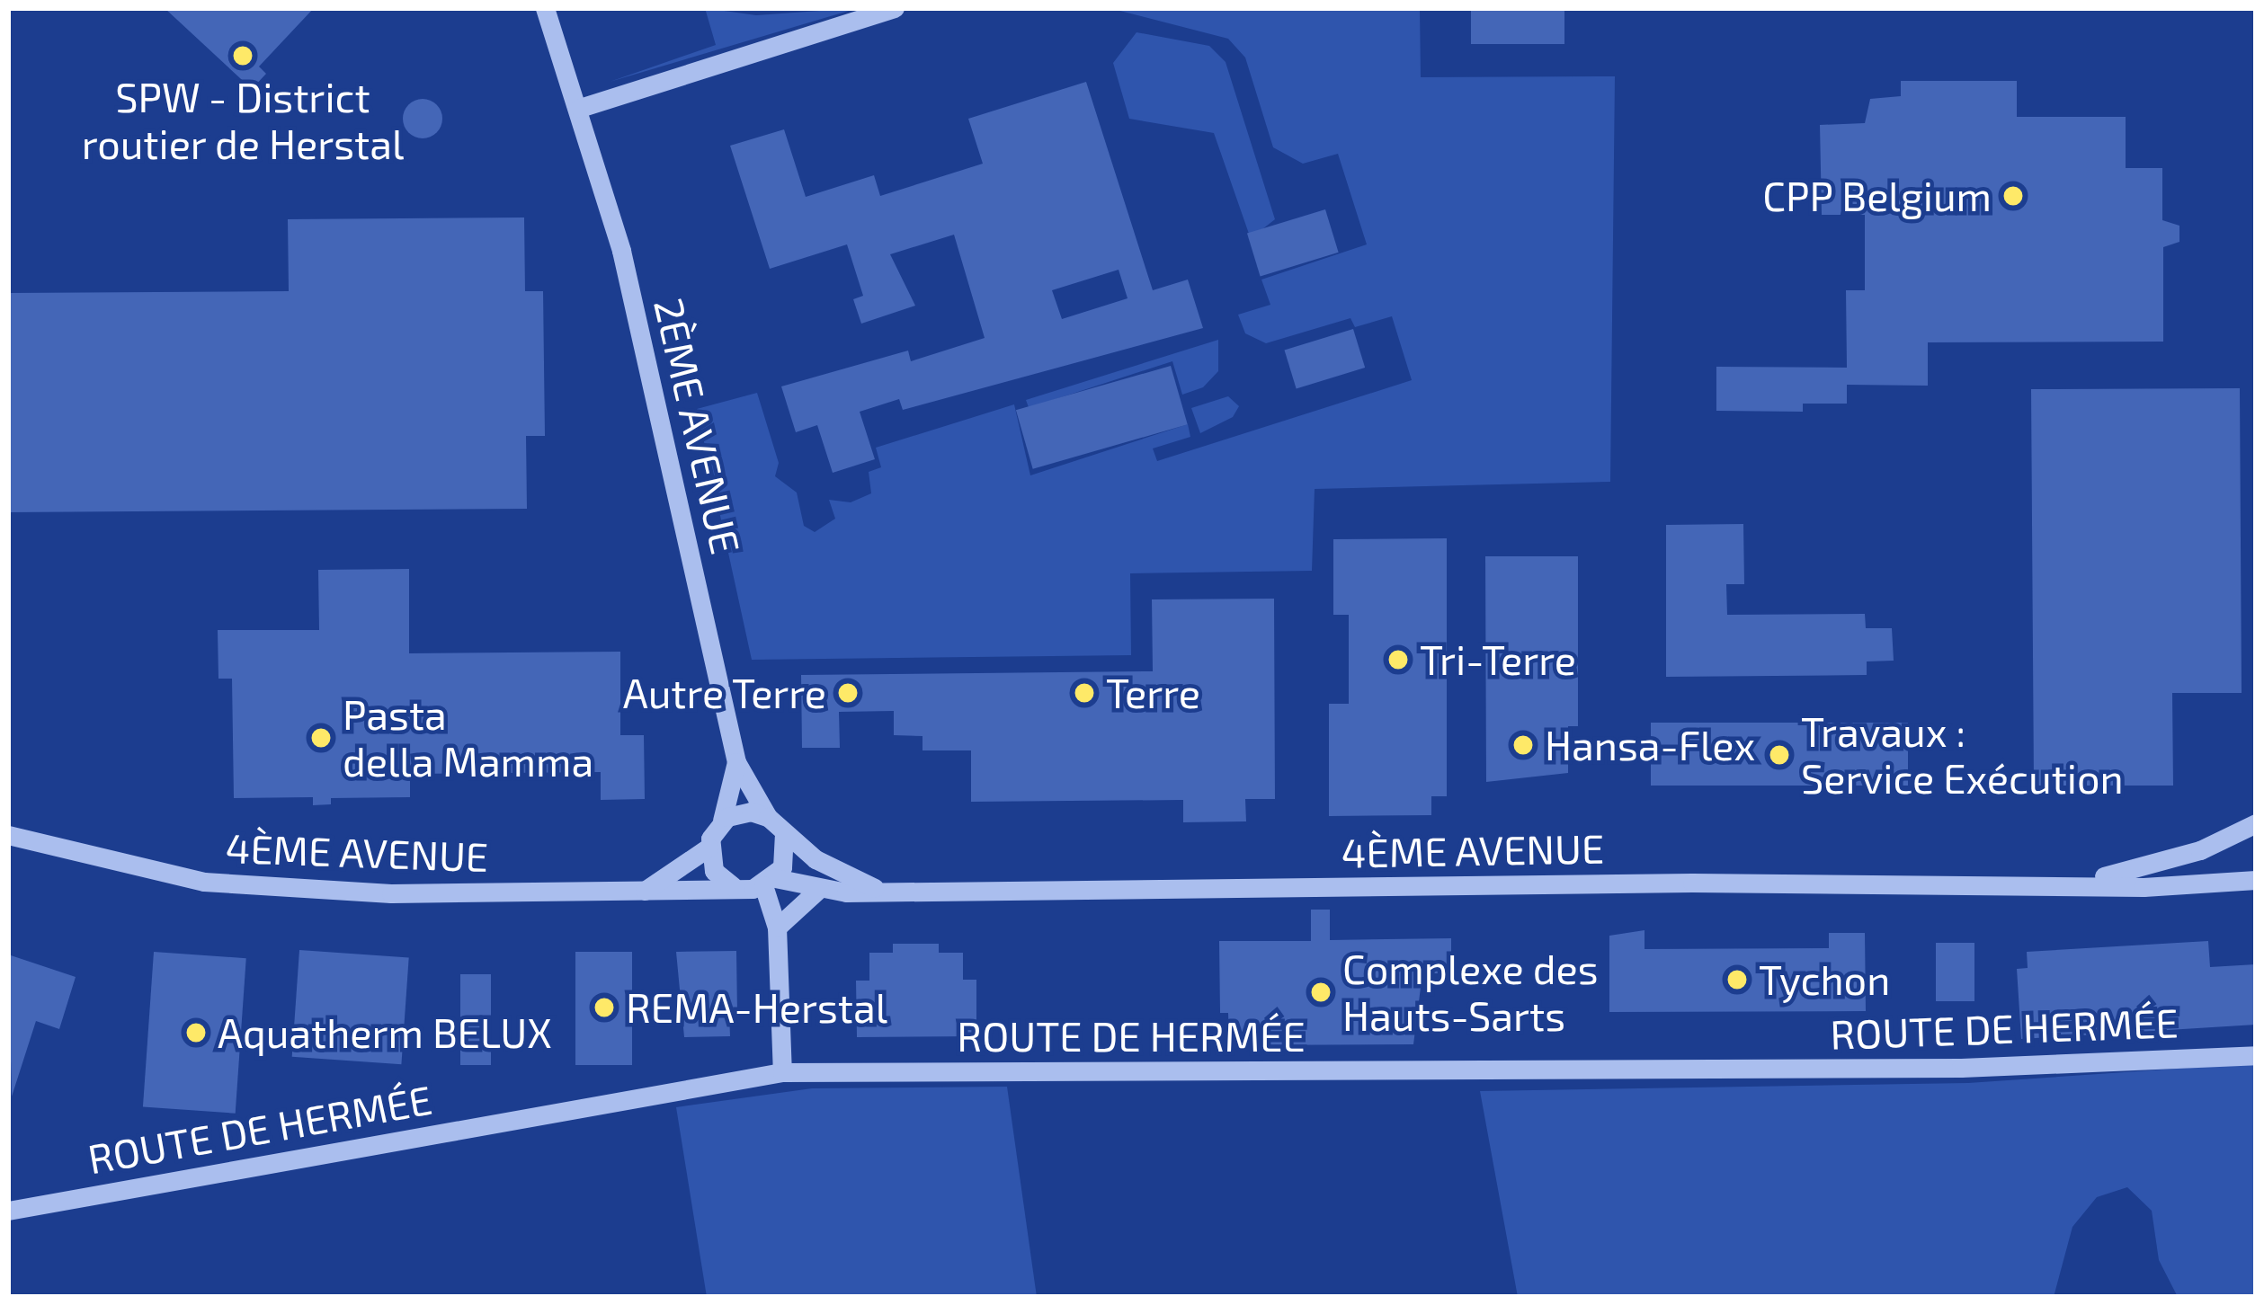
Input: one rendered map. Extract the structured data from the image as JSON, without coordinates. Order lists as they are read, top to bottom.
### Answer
{
  "streets": {
    "street": ["2ÈME AVENUE", "4ÈME AVENUE", "ROUTE DE HERMÉE"]
  },
  "crossings": [
    ["2ÈME AVENUE", "4ÈME AVENUE"]
  ],
  "places": [
    "SPW - District routier de Herstal",
    "CPP Belgium",
    "Tri-Terre",
    "Autre Terre",
    "Terre",
    "Pasta della Mamma",
    "Hansa-Flex",
    "Travaux : Service Exécution",
    "Tychon",
    "Complexe des Hauts-Sarts",
    "REMA-Herstal",
    "Aquatherm BELUX"
  ]
}
